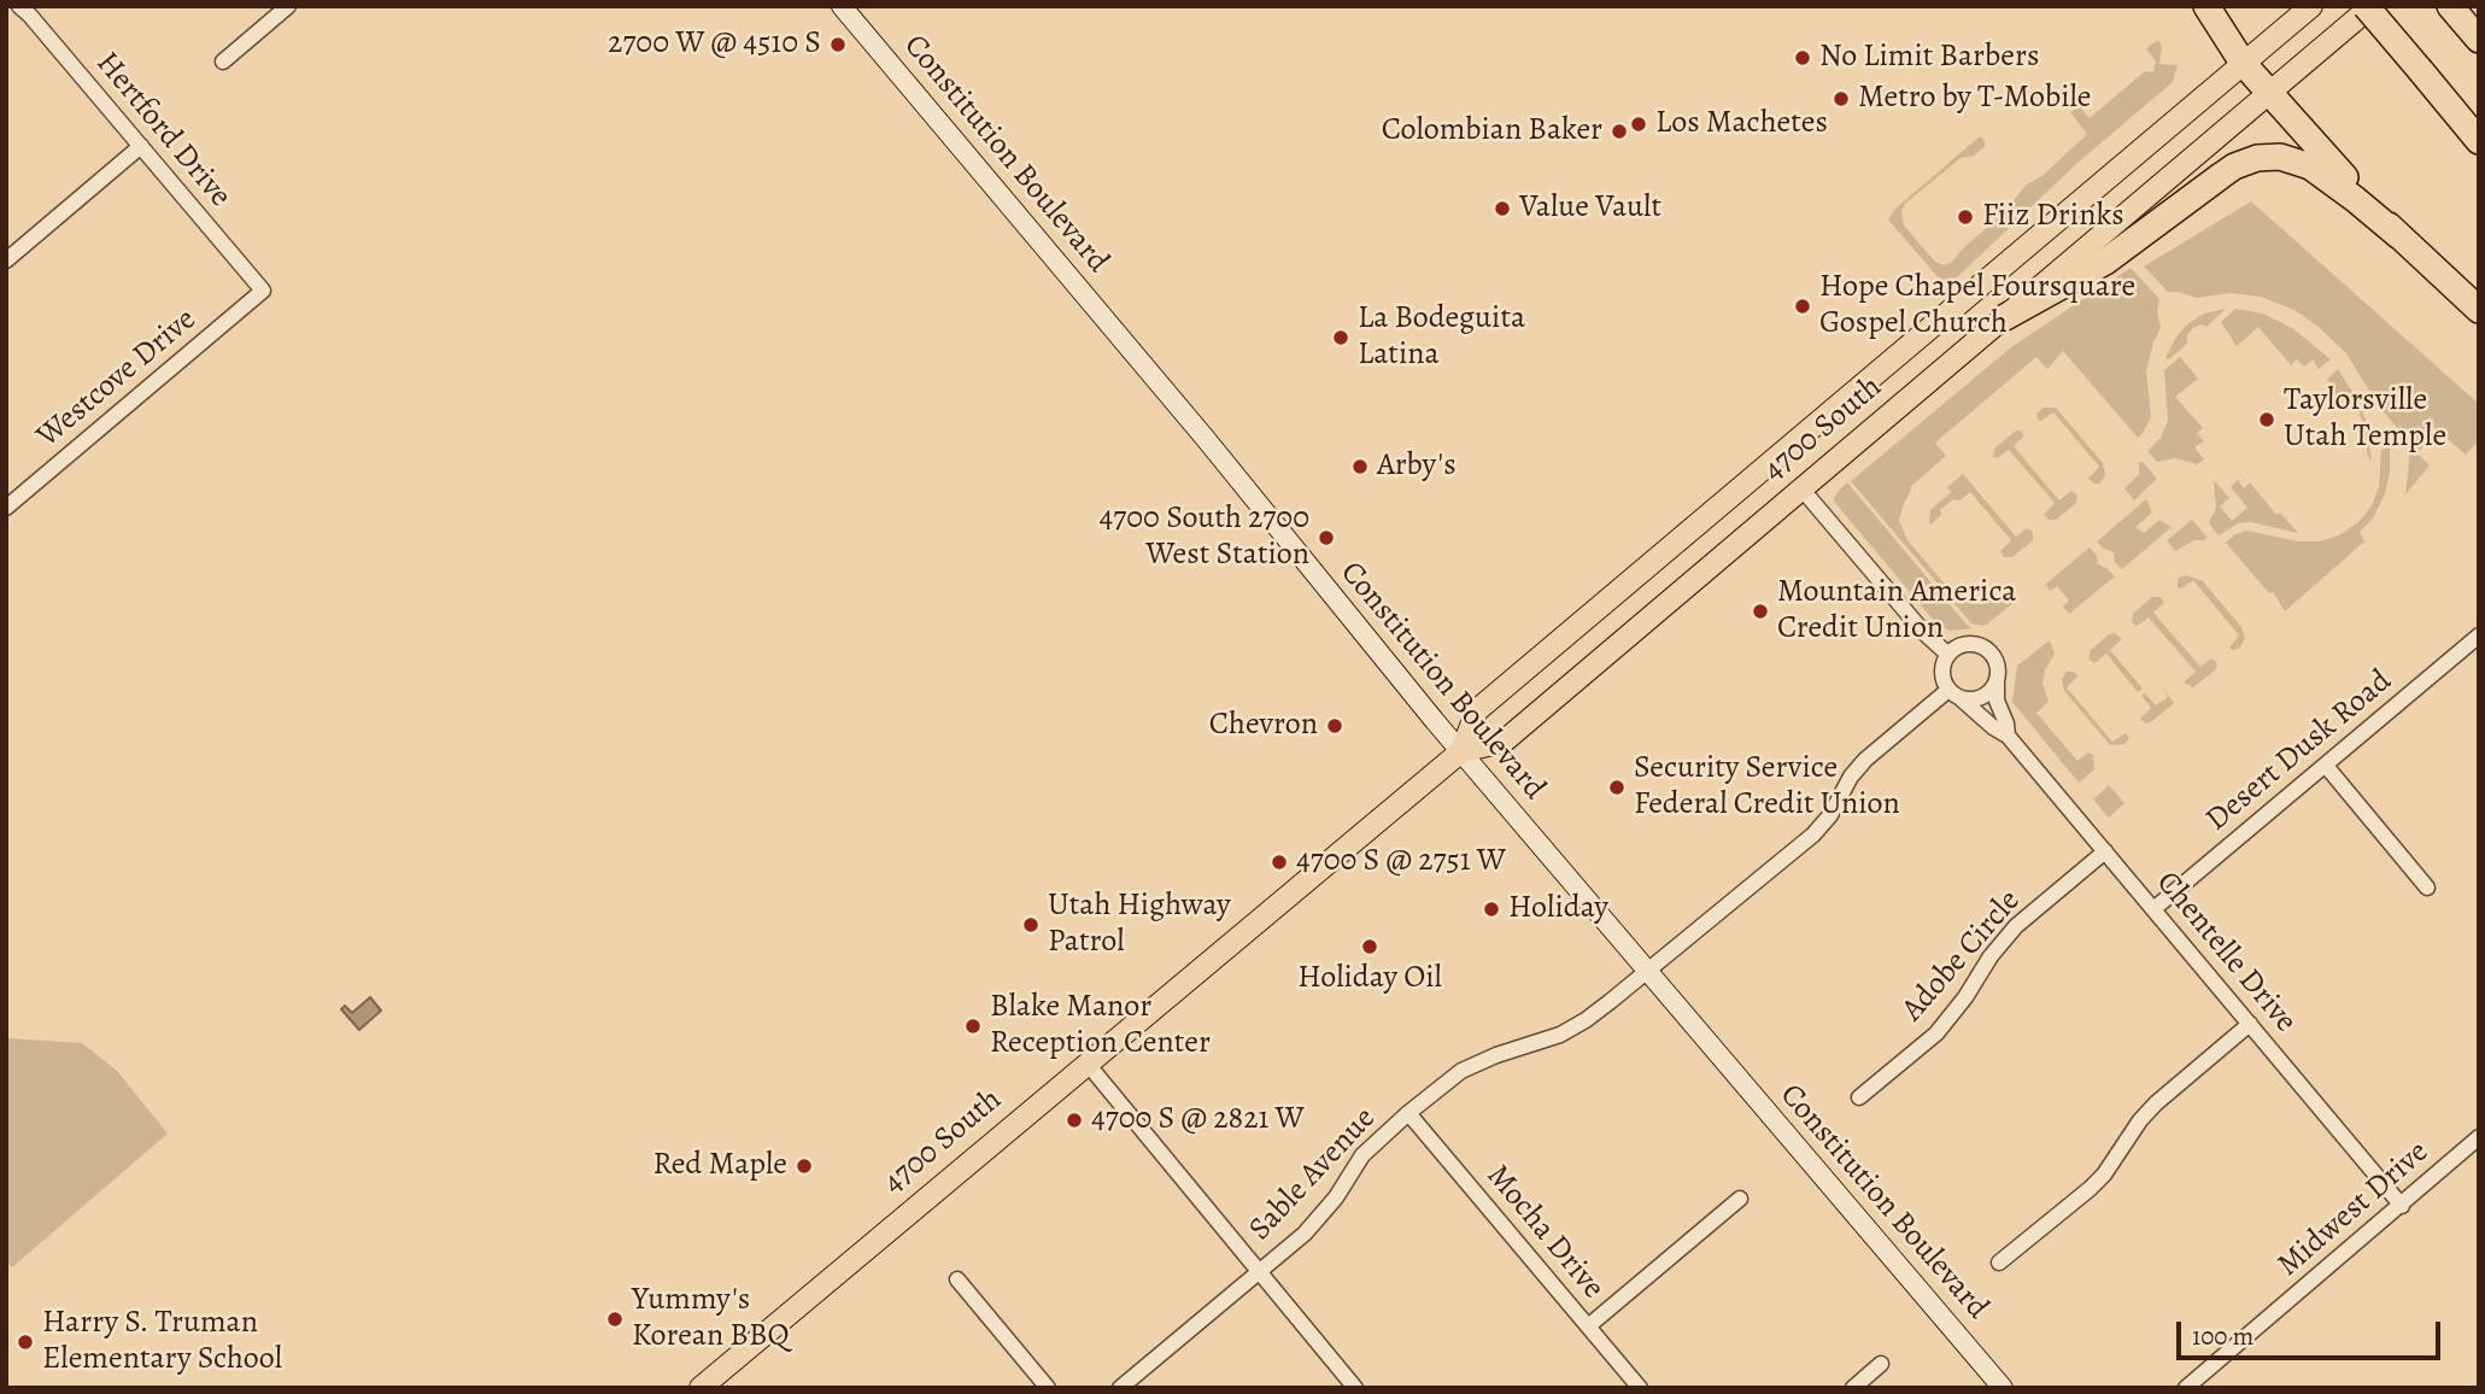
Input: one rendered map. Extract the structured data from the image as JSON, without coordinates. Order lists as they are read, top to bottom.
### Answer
{
  "streets": {
    "main road": ["Constitution Boulevard", "4700 South"],
    "street": [
      "Hertford Drive",
      "Westcove Drive",
      "Desert Dusk Road",
      "Chentelle Drive",
      "Adobe Circle",
      "Sable Avenue",
      "Midwest Drive",
      "Mocha Drive"
    ]
  },
  "crossings": [
    ["Hertford Drive", "Westcove Drive"],
    ["Constitution Boulevard", "4700 South"],
    ["Constitution Boulevard", "Sable Avenue"],
    ["Desert Dusk Road", "Chentelle Drive"],
    ["Chentelle Drive", "Adobe Circle"],
    ["Chentelle Drive", "Sable Avenue"],
    ["Chentelle Drive", "Midwest Drive"],
    ["Sable Avenue", "Mocha Drive"]
  ],
  "places": [
    "2700 W @ 4510 S",
    "No Limit Barbers",
    "Metro by T-Mobile",
    "Los Machetes",
    "Colombian Baker",
    "Value Vault",
    "Fiiz Drinks",
    "Hope Chapel Foursquare Gospel Church",
    "La Bodeguita Latina",
    "Taylorsville Utah Temple",
    "Arby's",
    "4700 South 2700 West Station",
    "Mountain America Credit Union",
    "Chevron",
    "Security Service Federal Credit Union",
    "4700 S @ 2751 W",
    "Holiday",
    "Utah Highway Patrol",
    "Holiday Oil",
    "Blake Manor Reception Center",
    "4700 S @ 2821 W",
    "Red Maple",
    "Yummy's Korean BBQ",
    "Harry S. Truman Elementary School"
  ],
  "scale_bar": "100 m"
}
